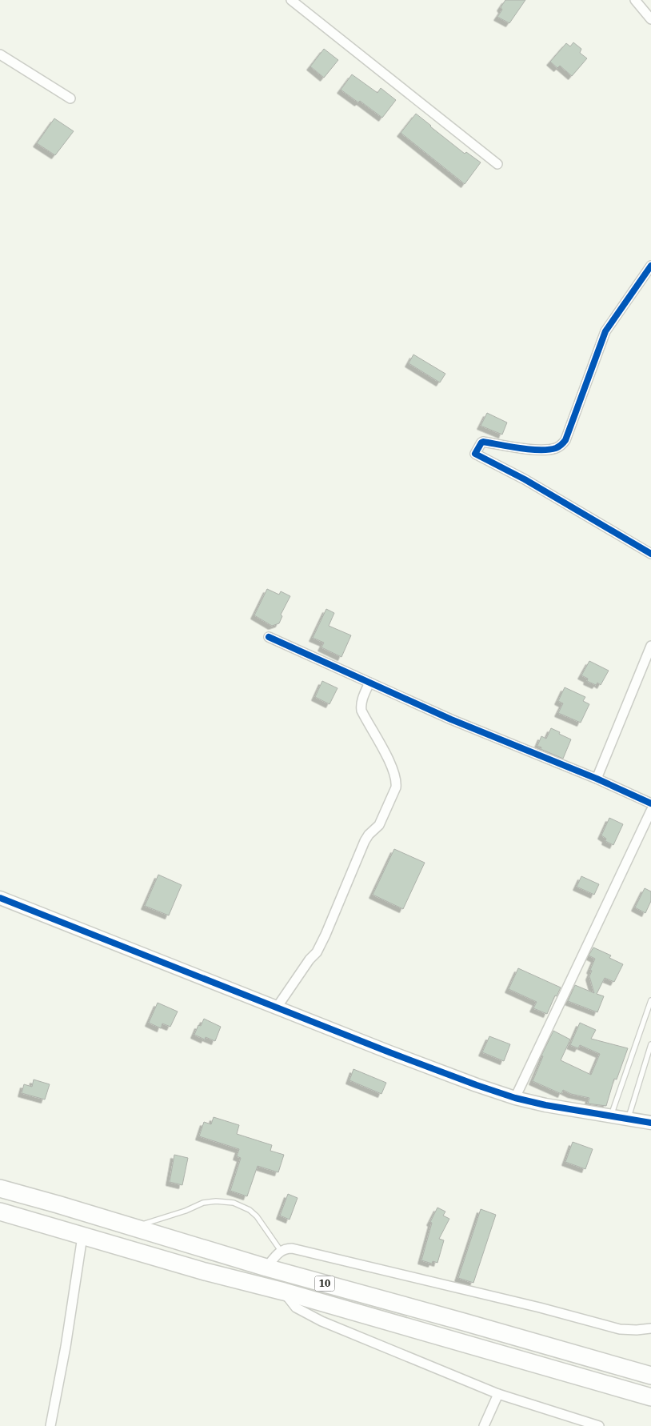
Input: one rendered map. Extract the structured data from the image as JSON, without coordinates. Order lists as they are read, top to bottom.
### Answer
{
  "streets": {
    "highway": ["10"]
  }
}
